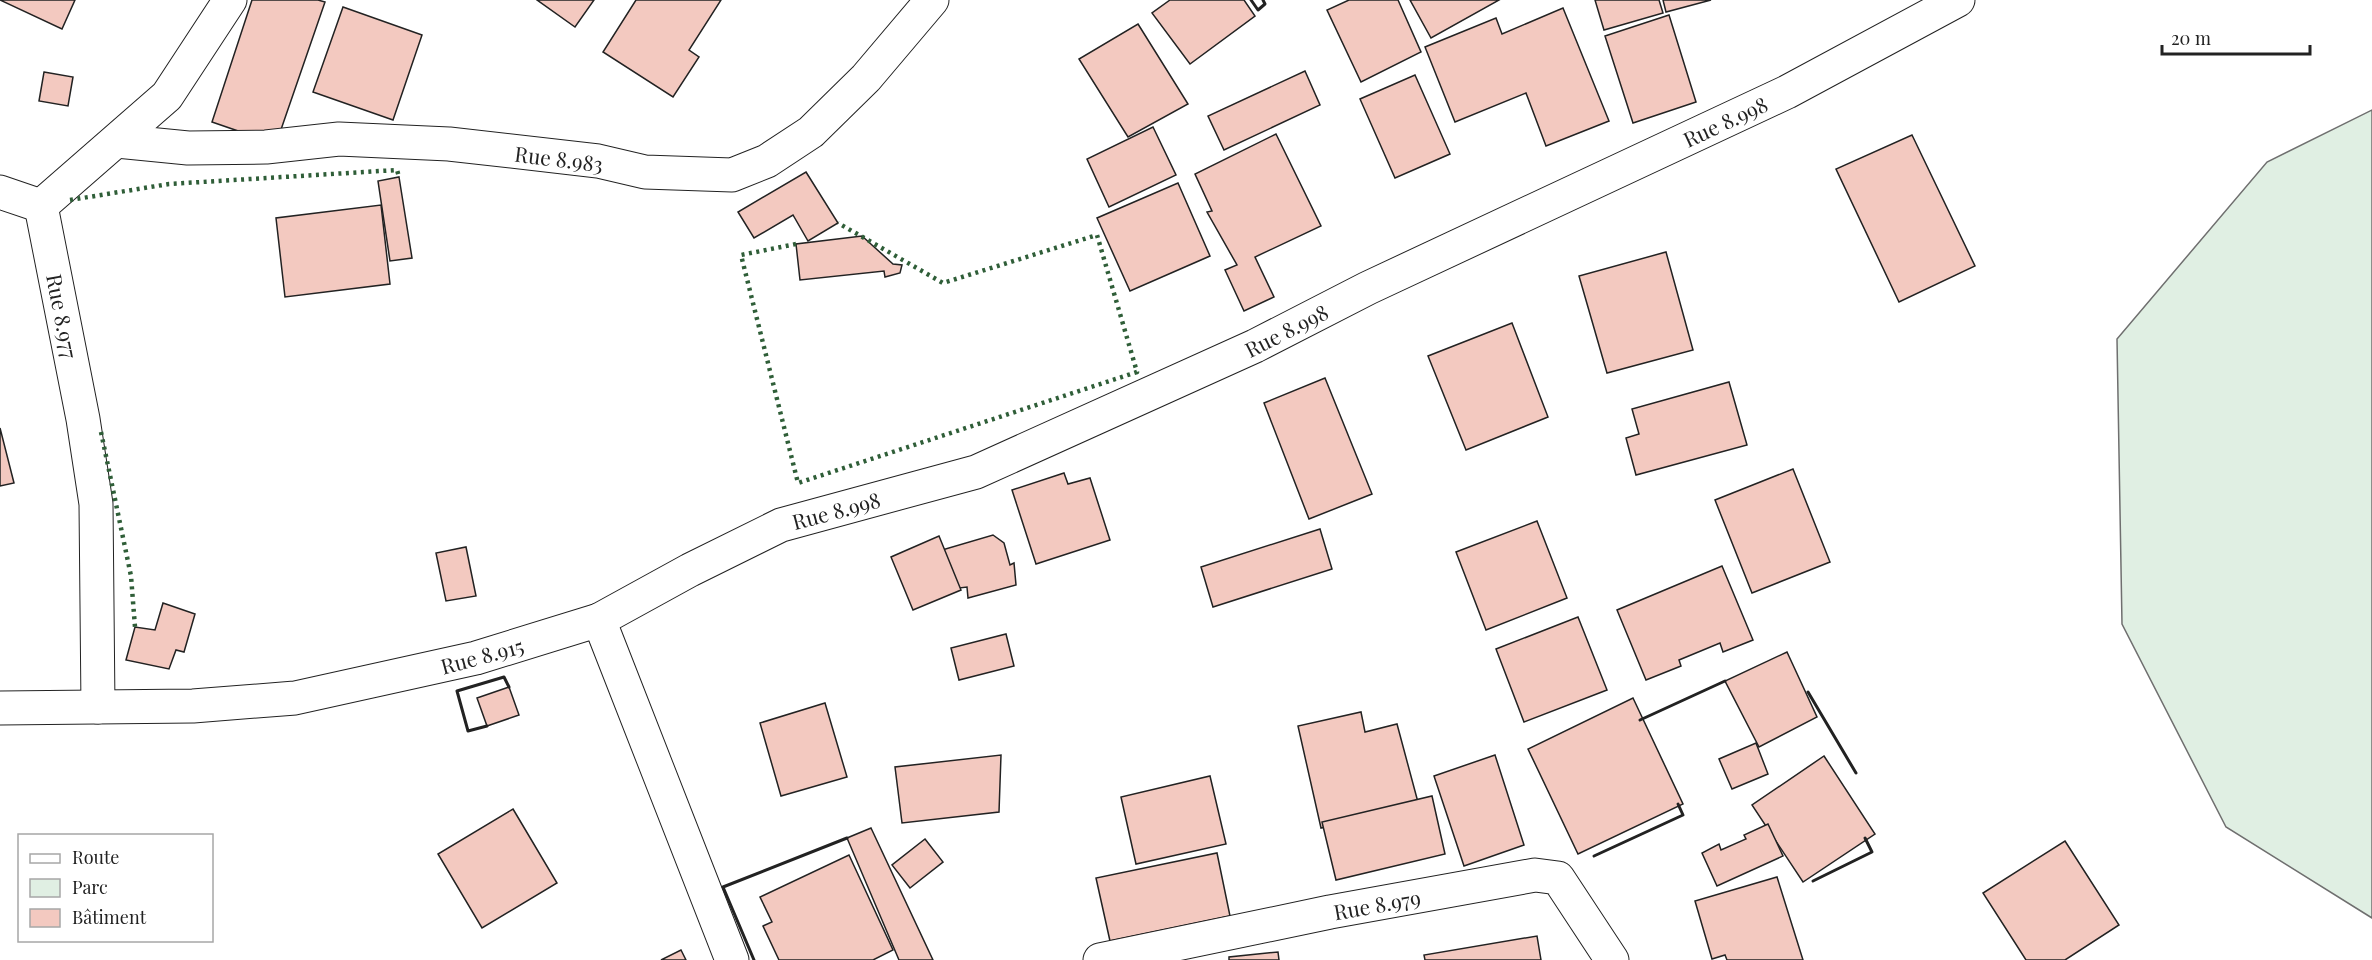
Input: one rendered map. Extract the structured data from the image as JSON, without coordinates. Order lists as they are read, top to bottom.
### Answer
{
  "streets": {
    "street": [
      "Rue 8.998",
      "Rue 8.983",
      "Rue 8.977",
      "Rue 8.915",
      "Rue 8.979"
    ]
  },
  "crossings": [
    ["Rue 8.998", "Rue 8.915"],
    ["Rue 8.977", "Rue 8.915"]
  ],
  "legend": ["Route", "Parc", "Bâtiment"],
  "scale_bar": "20 m"
}
